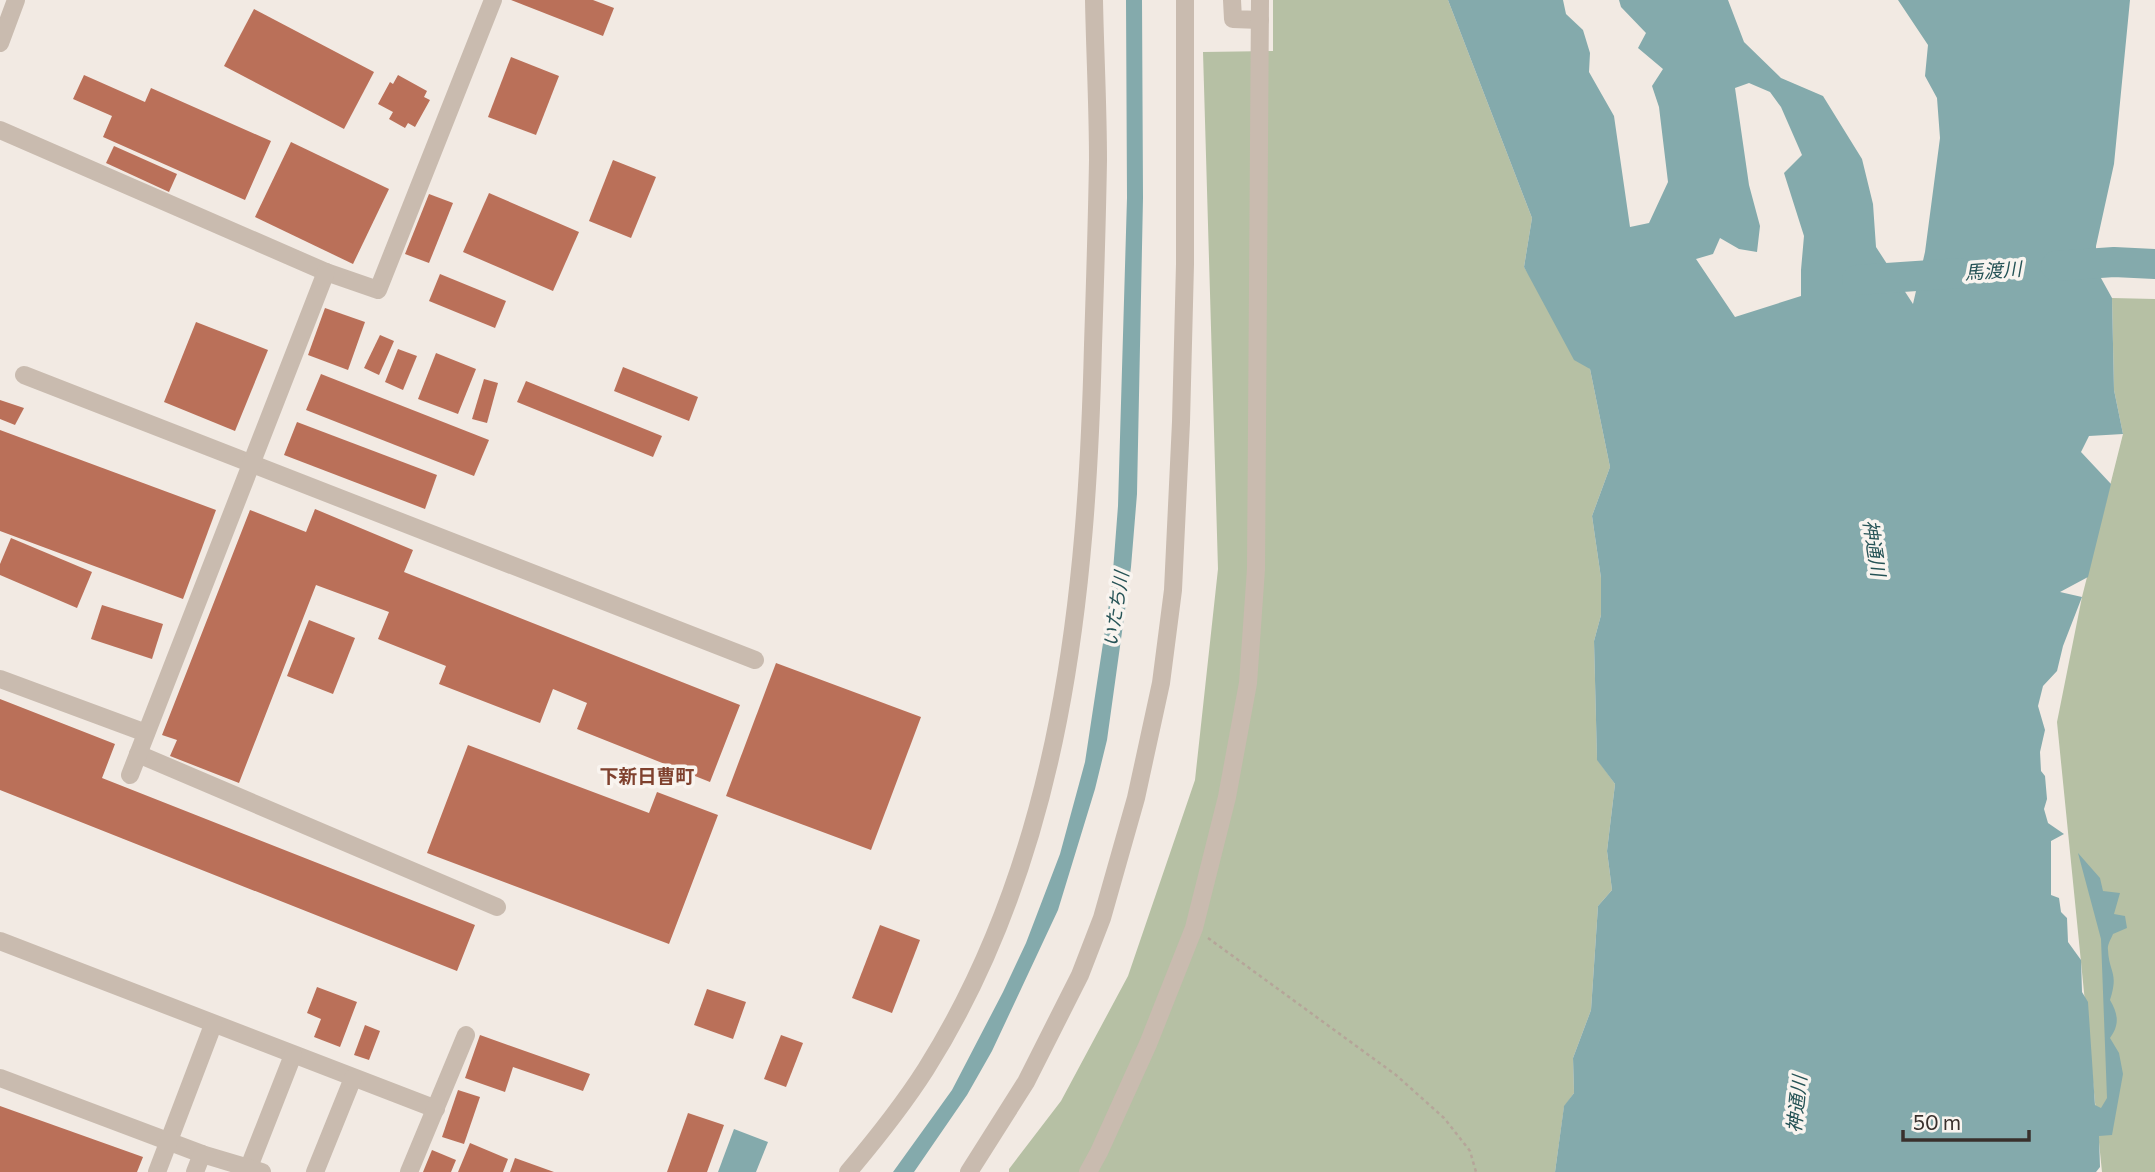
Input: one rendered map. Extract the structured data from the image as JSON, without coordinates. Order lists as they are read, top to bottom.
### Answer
{
  "districts": ["下新日曹町"],
  "water": ["馬渡川", "神通川", "いたち川"],
  "scale_bar": "50 m"
}
